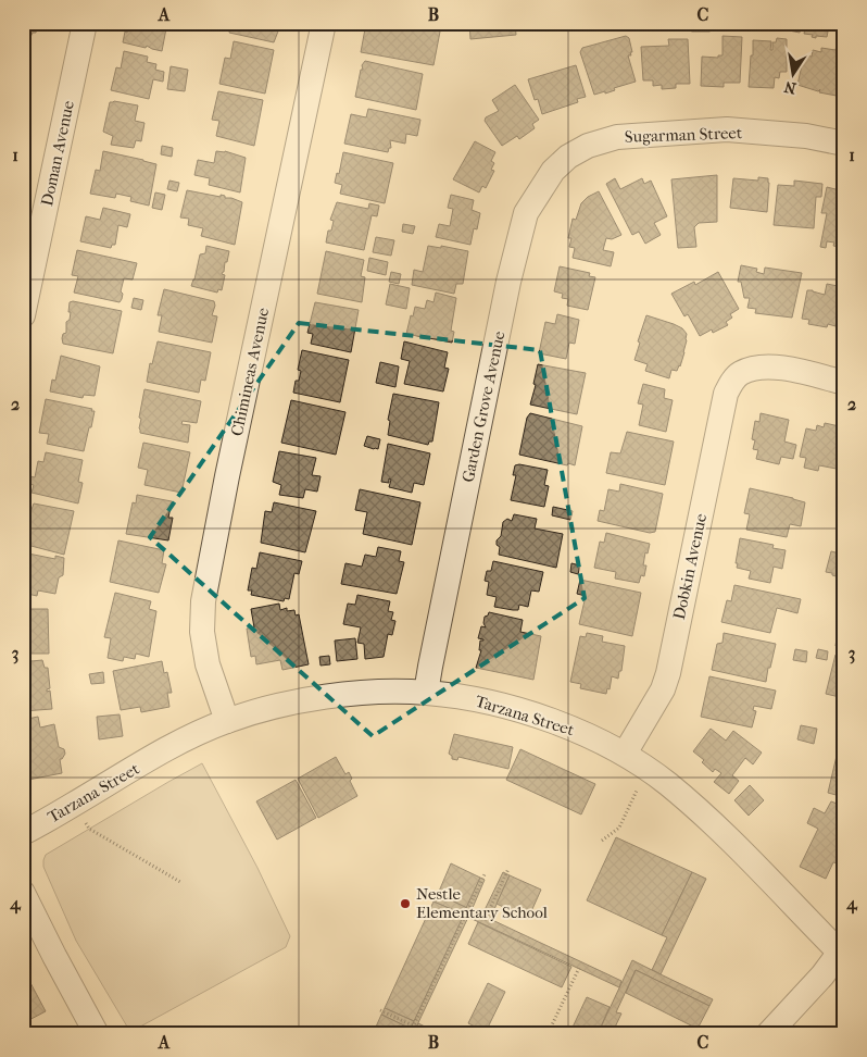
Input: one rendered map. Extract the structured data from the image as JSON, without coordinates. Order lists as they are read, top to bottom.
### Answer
{
  "streets": {
    "street": [
      "Sugarman Street",
      "Doman Avenue",
      "Chimineas Avenue",
      "Garden Grove Avenue",
      "Dobkin Avenue",
      "Tarzana Street"
    ]
  },
  "crossings": [
    ["Sugarman Street", "Garden Grove Avenue"],
    ["Chimineas Avenue", "Tarzana Street"],
    ["Garden Grove Avenue", "Tarzana Street"],
    ["Dobkin Avenue", "Tarzana Street"]
  ],
  "places": ["Nestle Elementary School"],
  "north": "bottom",
  "grid": {
    "columns": ["A", "B", "C"],
    "rows": [
      "1",
      "2",
      "3",
      "4"
    ]
  }
}
